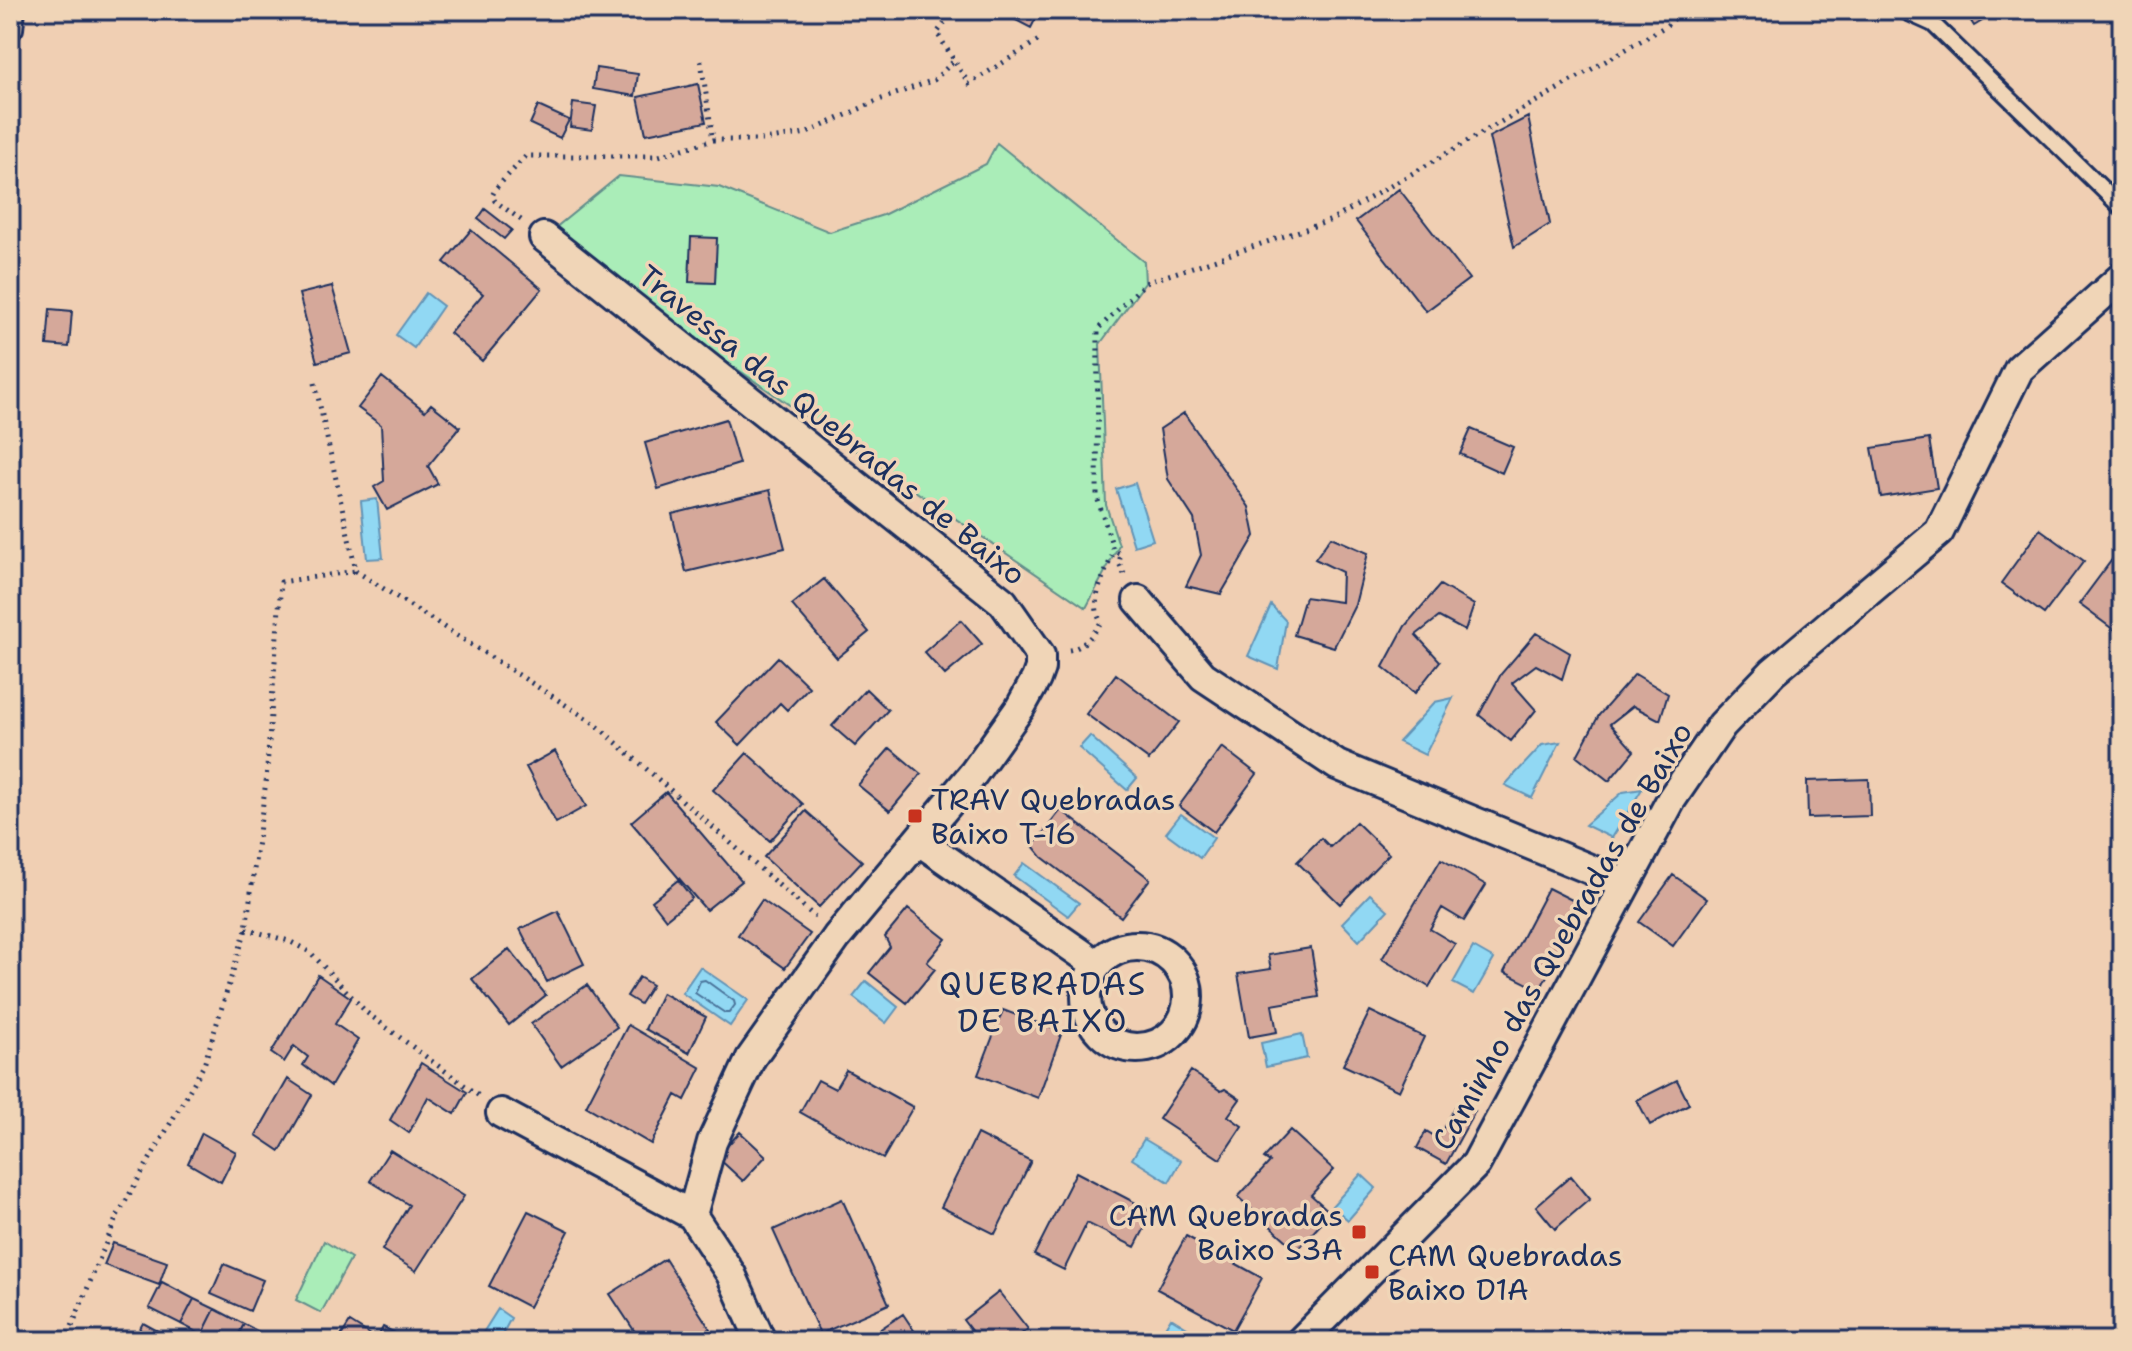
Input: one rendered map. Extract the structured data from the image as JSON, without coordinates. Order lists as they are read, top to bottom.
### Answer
{
  "streets": {
    "street": ["Travessa das Quebradas de Baixo", "Caminho das Quebradas de Baixo"]
  },
  "districts": ["QUEBRADAS DE BAIXO"],
  "places": {
    "transit": ["TRAV Quebradas Baixo T-16", "CAM Quebradas Baixo S3A", "CAM Quebradas Baixo D1A"]
  }
}
